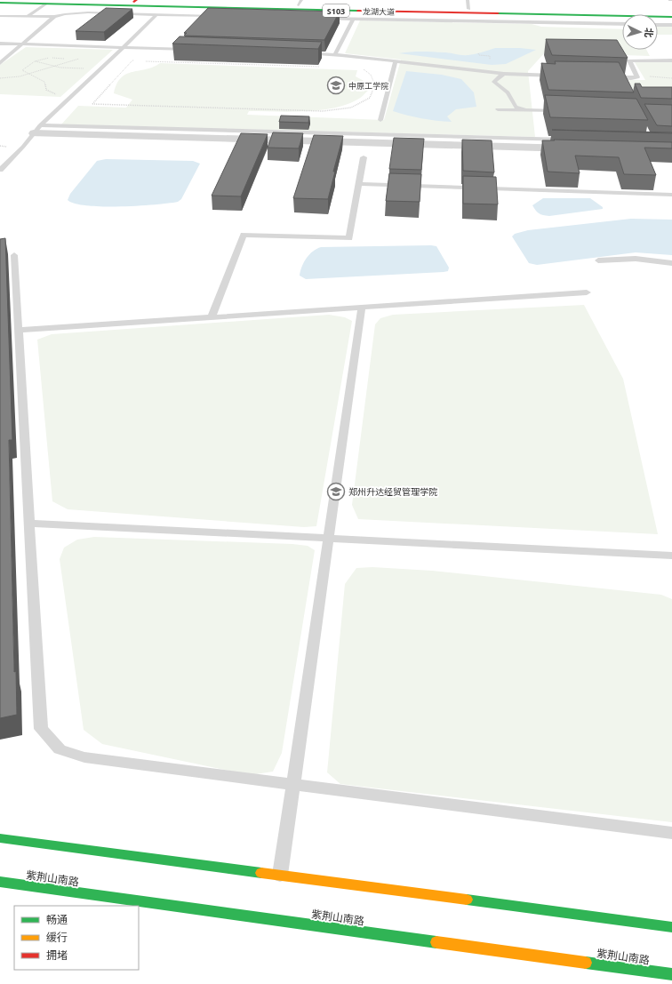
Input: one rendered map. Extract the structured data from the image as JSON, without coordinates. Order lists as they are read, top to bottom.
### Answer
{
  "streets": {
    "main road": ["S103", "龙湖大道", "紫荆山南路"]
  },
  "places": {
    "school or university": ["中原工学院", "郑州升达经贸管理学院"]
  },
  "legend": ["畅通", "缓行", "拥堵"],
  "north": "right"
}
